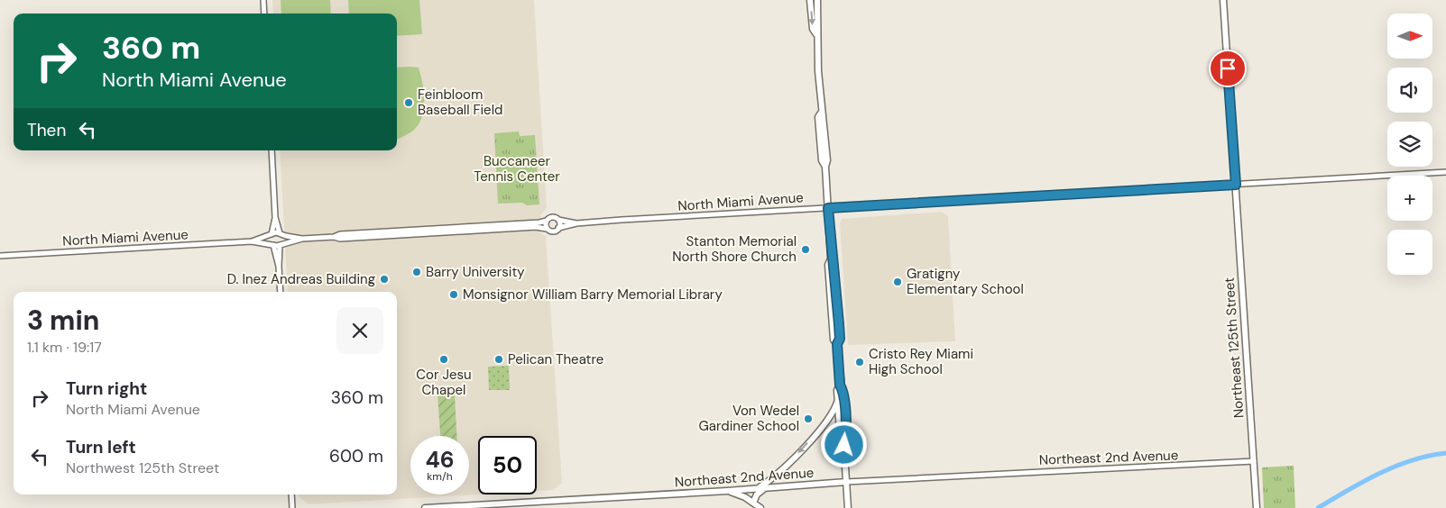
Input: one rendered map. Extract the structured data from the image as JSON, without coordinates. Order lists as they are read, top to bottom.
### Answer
{
  "streets": {
    "main road": ["Northeast 125th Street", "Northeast 2nd Avenue"],
    "street": ["North Miami Avenue"]
  },
  "crossings": [
    ["North Miami Avenue", "Northeast 125th Street"],
    ["Northeast 125th Street", "Northeast 2nd Avenue"]
  ],
  "parks": ["Buccaneer Tennis Center"],
  "places": [
    "Feinbloom Baseball Field",
    "Stanton Memorial North Shore Church",
    "Barry University",
    "D. Inez Andreas Building",
    "Gratigny Elementary School",
    "Monsignor William Barry Memorial Library",
    "Cor Jesu Chapel",
    "Pelican Theatre",
    "Cristo Rey Miami High School",
    "Von Wedel Gardiner School"
  ],
  "north": "right",
  "page": {
    "map_buttons": ["+", "−"],
    "turn": ["360 m", "North Miami Avenue"],
    "then": "Then",
    "heading": ["3 min", "1.1 km · 19:17"],
    "list": [
      {
        "name": "Turn right",
        "note": "North Miami Avenue",
        "value": "360 m"
      },
      {
        "name": "Turn left",
        "note": "Northwest 125th Street",
        "value": "600 m"
      }
    ],
    "speed": "46 km/h",
    "limit": "50"
  }
}
